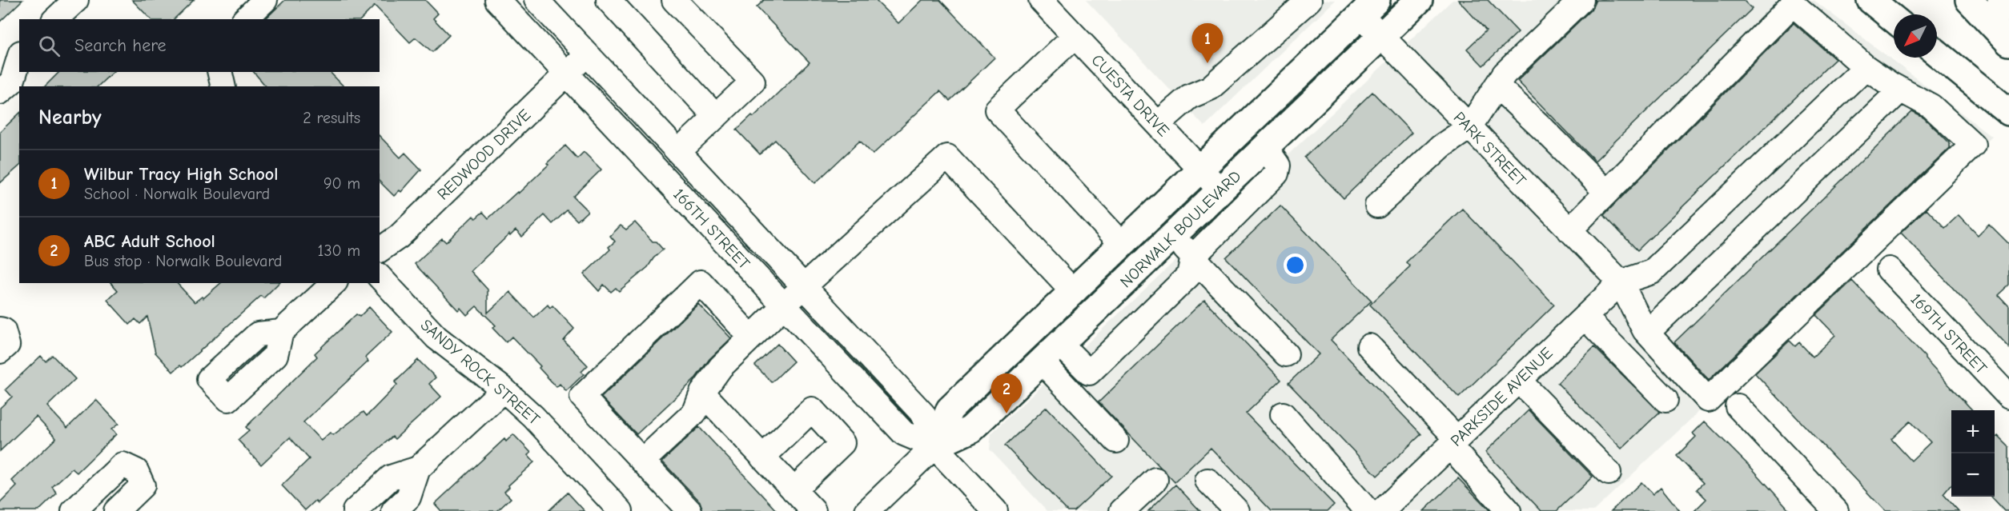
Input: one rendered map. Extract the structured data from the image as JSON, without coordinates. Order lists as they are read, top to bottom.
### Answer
{
  "streets": {
    "main road": ["NORWALK BOULEVARD"],
    "street": [
      "CUESTA DRIVE",
      "PARK STREET",
      "REDWOOD DRIVE",
      "166TH STREET",
      "169TH STREET",
      "SANDY ROCK STREET",
      "PARKSIDE AVENUE"
    ]
  },
  "crossings": [
    ["CUESTA DRIVE", "NORWALK BOULEVARD"],
    ["PARK STREET", "NORWALK BOULEVARD"],
    ["PARK STREET", "PARKSIDE AVENUE"],
    ["REDWOOD DRIVE", "166TH STREET"],
    ["166TH STREET", "NORWALK BOULEVARD"]
  ],
  "north": "bottom left",
  "page": {
    "search": "Search here",
    "pins": ["1", "2"],
    "heading": ["Nearby", "2 results"],
    "list": [
      {
        "mark": "1",
        "name": "Wilbur Tracy High School",
        "note": "School · Norwalk Boulevard",
        "value": "90 m"
      },
      {
        "mark": "2",
        "name": "ABC Adult School",
        "note": "Bus stop · Norwalk Boulevard",
        "value": "130 m"
      }
    ],
    "map_buttons": ["+", "−"]
  }
}
